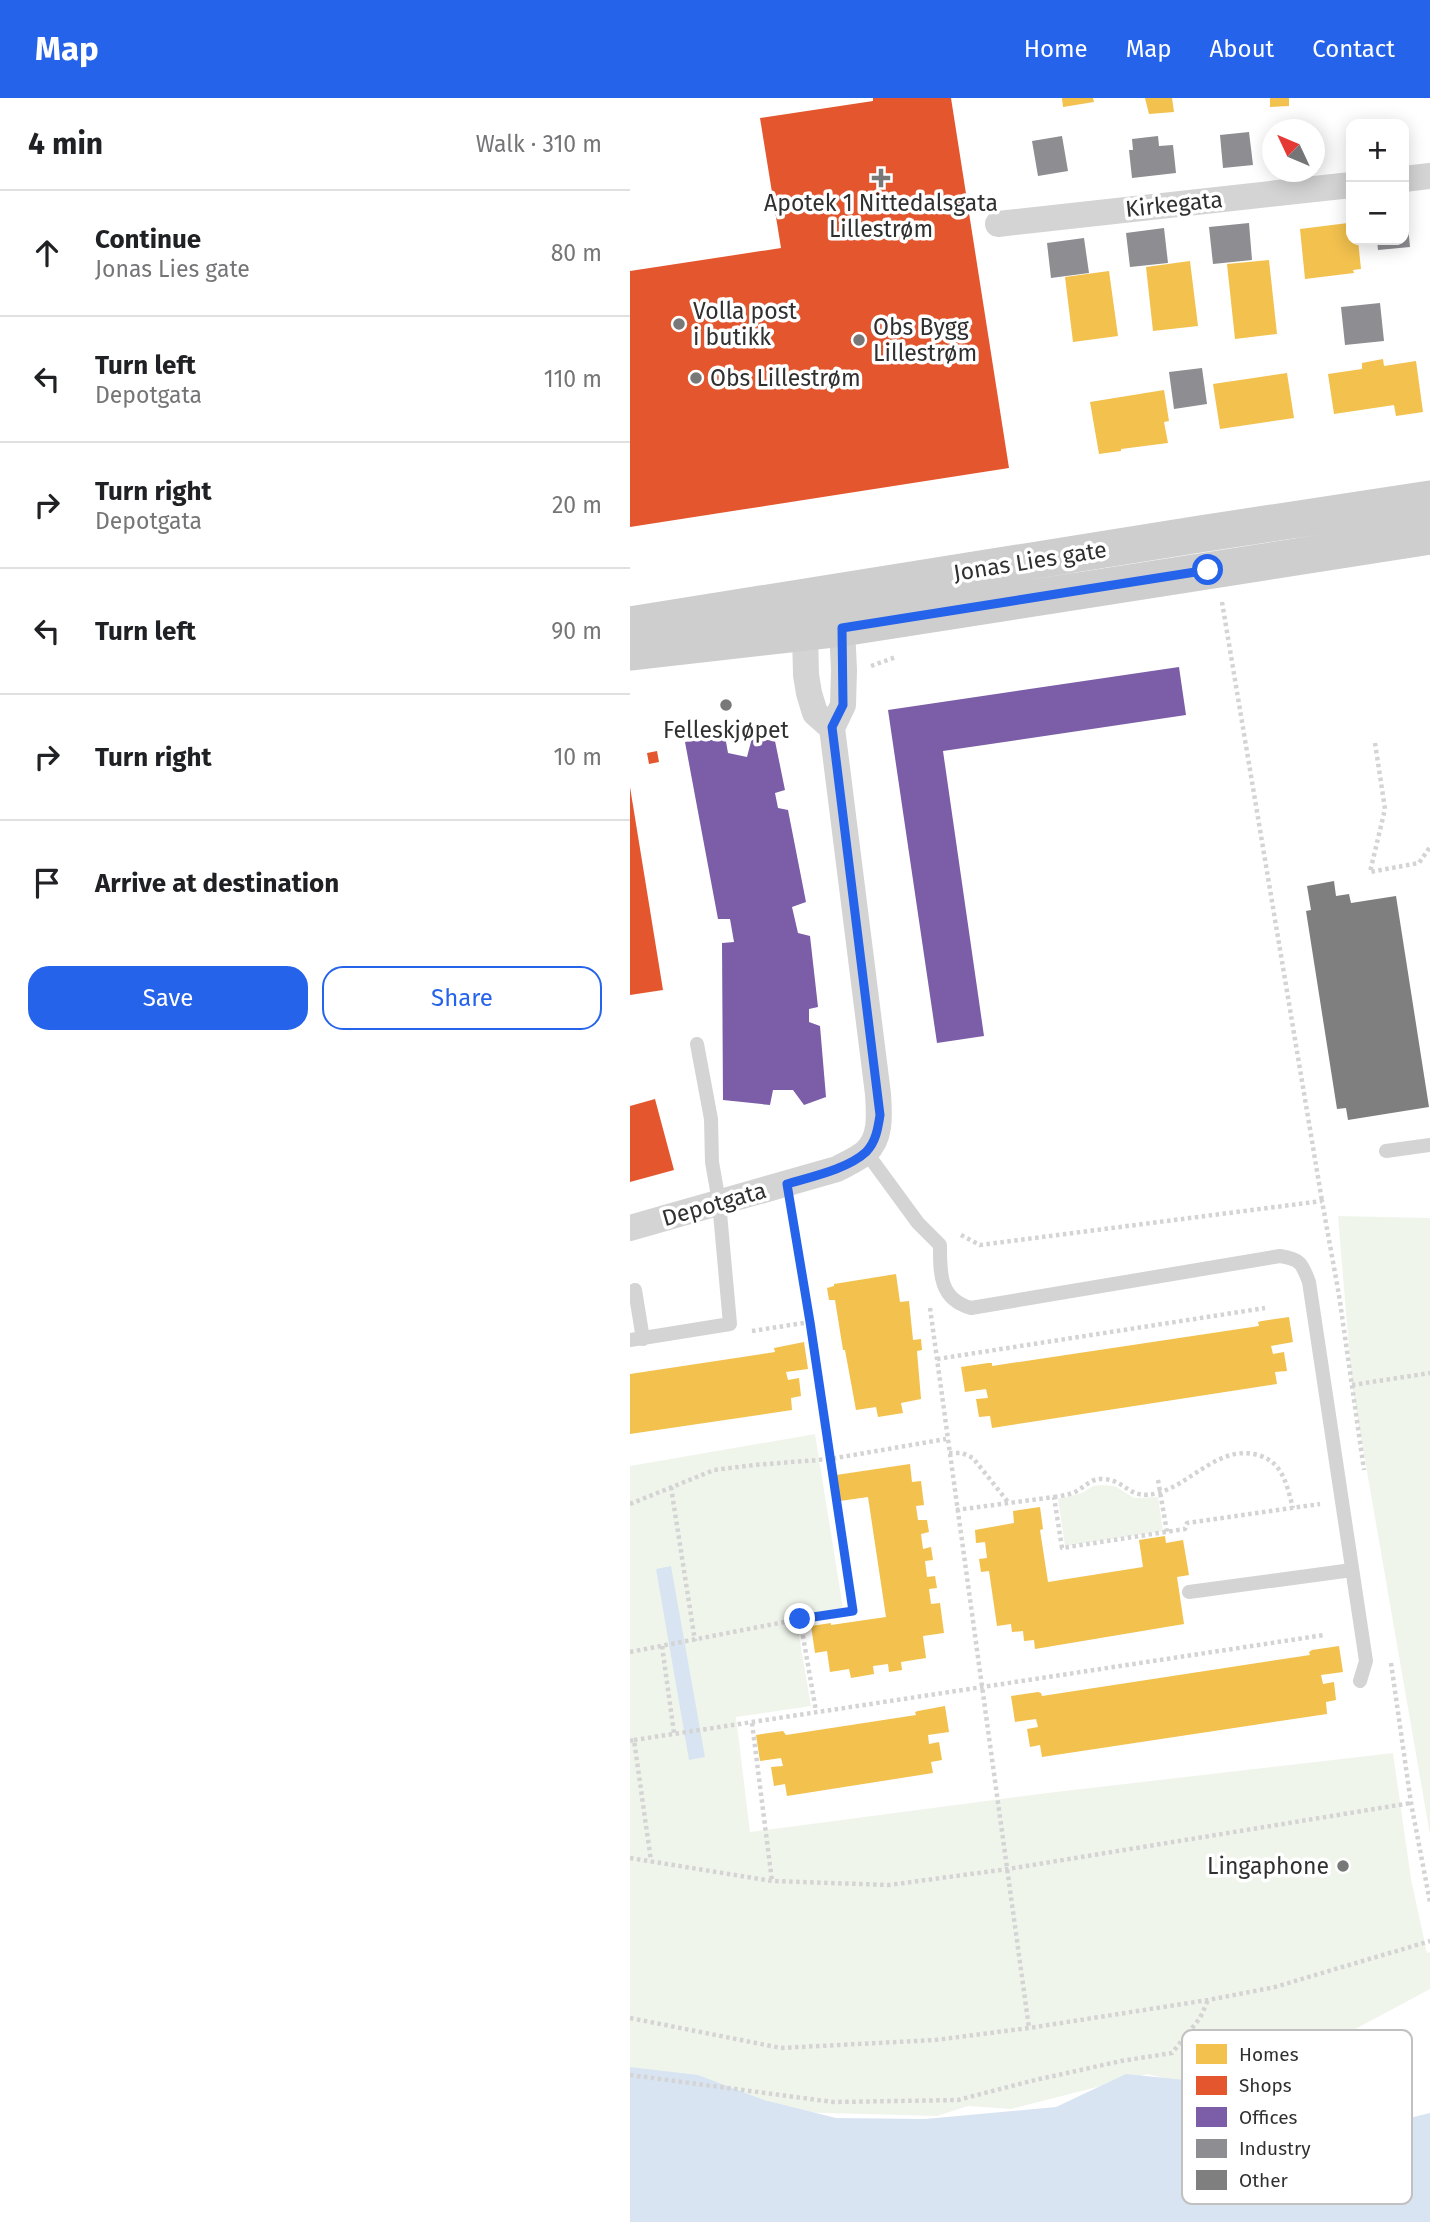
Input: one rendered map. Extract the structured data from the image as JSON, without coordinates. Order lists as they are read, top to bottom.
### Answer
{
  "streets": {
    "main road": ["Jonas Lies gate"],
    "street": ["Kirkegata", "Depotgata"]
  },
  "places": {
    "health": ["Apotek 1 Nittedalsgata Lillestrøm"],
    "other": [
      "Volla post i butikk",
      "Obs Bygg Lillestrøm",
      "Obs Lillestrøm",
      "Felleskjøpet",
      "Lingaphone"
    ]
  },
  "legend": [
    "Homes",
    "Shops",
    "Offices",
    "Industry",
    "Other"
  ],
  "north": "top left",
  "page": {
    "header": "Map",
    "nav": [
      "Home",
      "Map",
      "About",
      "Contact"
    ],
    "heading": ["4 min", "Walk · 310 m"],
    "map_buttons": ["+", "−"],
    "list": [
      ["Continue", "Jonas Lies gate", "80 m"],
      ["Turn left", "Depotgata", "110 m"],
      ["Turn right", "Depotgata", "20 m"],
      ["Turn left", "90 m"],
      ["Turn right", "10 m"],
      "Arrive at destination"
    ],
    "buttons": ["Save", "Share"]
  }
}
